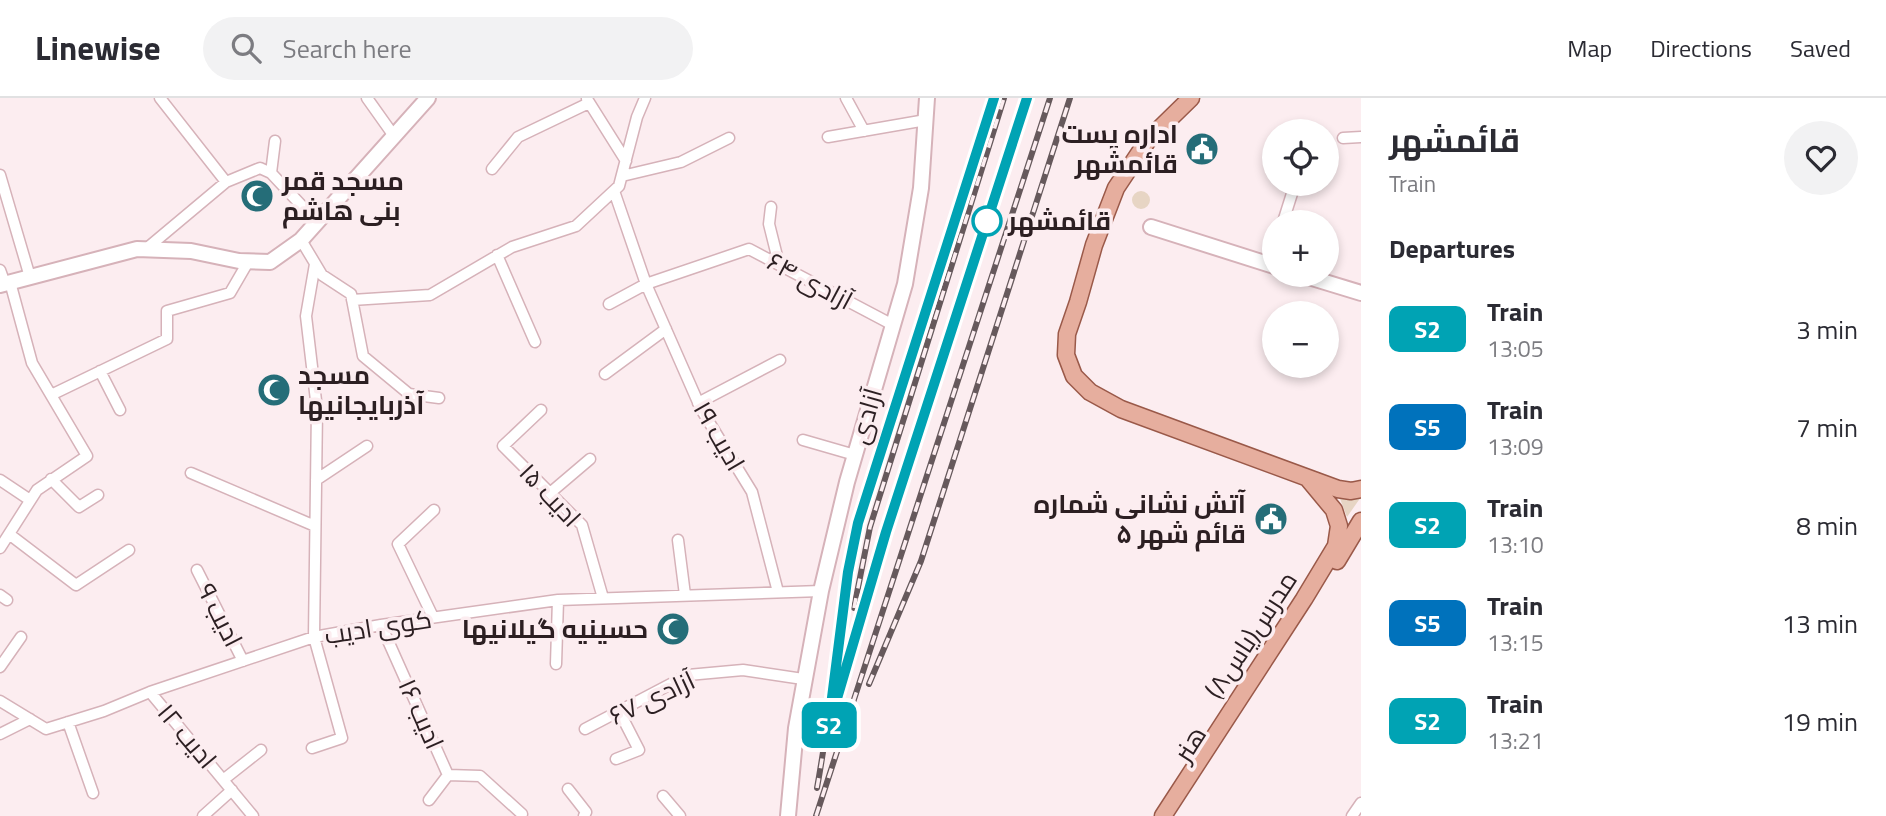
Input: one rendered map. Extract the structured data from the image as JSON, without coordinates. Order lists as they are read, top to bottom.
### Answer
{
  "streets": {
    "main road": ["آزادی", "مدرس(یاس۸)", "هنر"],
    "street": [
      "آزادی ۶۴",
      "ادیب ۱۹",
      "ادیب ۱۵",
      "ادیب ۹",
      "کوی ادیب",
      "آزادی ۶۷",
      "ادیب ۱۶",
      "ادیب ۱۲"
    ]
  },
  "crossings": [
    ["آزادی ۶۴", "آزادی"],
    ["آزادی ۶۴", "ادیب ۱۹"],
    ["آزادی", "کوی ادیب"],
    ["آزادی", "آزادی ۶۷"],
    ["ادیب ۱۹", "کوی ادیب"],
    ["ادیب ۱۵", "کوی ادیب"],
    ["ادیب ۹", "کوی ادیب"],
    ["کوی ادیب", "ادیب ۱۶"],
    ["کوی ادیب", "ادیب ۱۲"]
  ],
  "places": {
    "public building": ["اداره پست قائمشهر", "آتش نشانی شماره ۵ قائم شهر"],
    "mosque": ["مسجد قمر بنی هاشم", "مسجد آذربایجانیها", "حسینیه گیلانیها"],
    "other": ["قائمشهر"]
  },
  "page": {
    "header": "Linewise",
    "search": "Search here",
    "nav": ["Map", "Directions", "Saved"],
    "on_map": "S2",
    "heading": [
      ["قائمشهر", "Train"],
      "Departures"
    ],
    "map_buttons": ["+", "−"],
    "list": [
      {
        "mark": "S2",
        "name": "Train",
        "note": "13:05",
        "value": "3 min"
      },
      {
        "mark": "S5",
        "name": "Train",
        "note": "13:09",
        "value": "7 min"
      },
      {
        "mark": "S2",
        "name": "Train",
        "note": "13:10",
        "value": "8 min"
      },
      {
        "mark": "S5",
        "name": "Train",
        "note": "13:15",
        "value": "13 min"
      },
      {
        "mark": "S2",
        "name": "Train",
        "note": "13:21",
        "value": "19 min"
      }
    ]
  }
}
